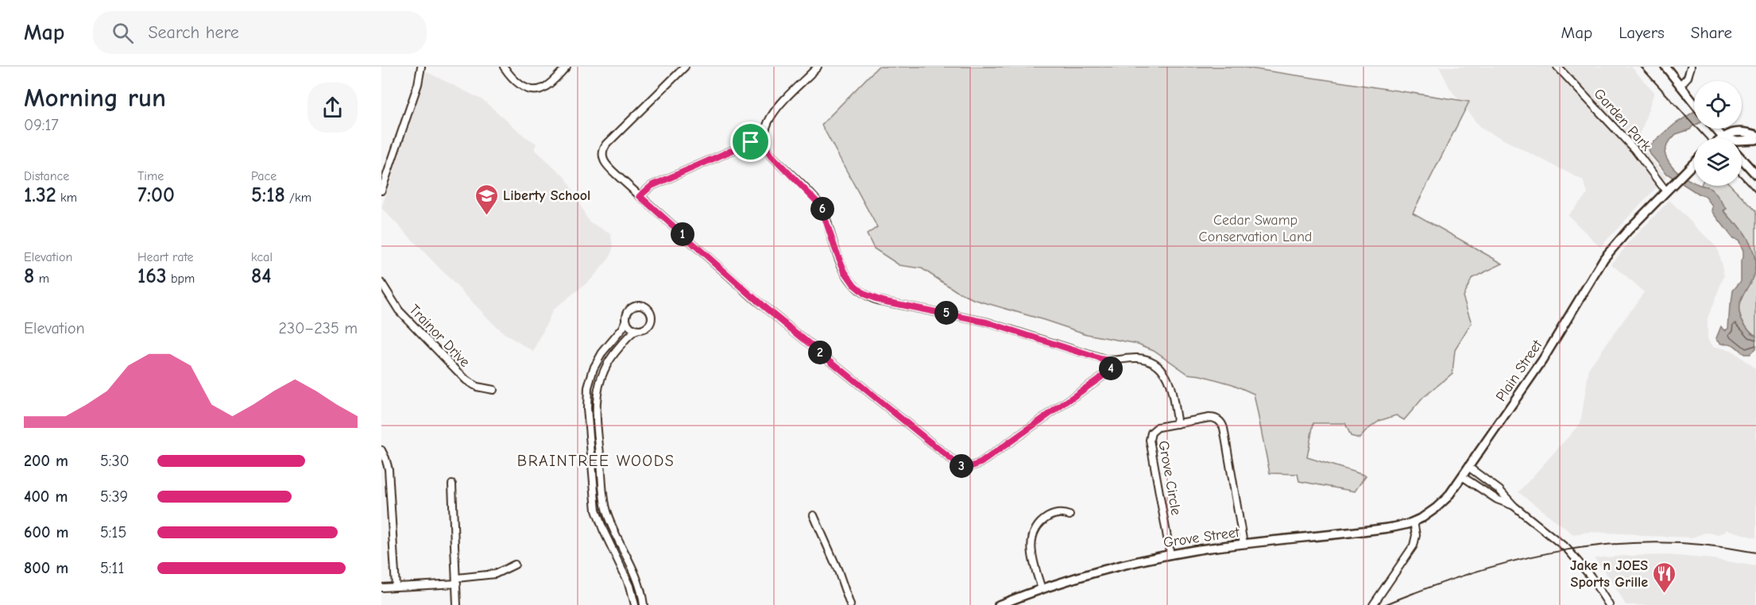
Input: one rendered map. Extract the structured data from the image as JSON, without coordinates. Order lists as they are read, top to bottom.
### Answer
{
  "streets": {
    "main road": ["Plain Street", "Grove Street"],
    "street": ["Garden Park", "Trainor Drive", "Grove Circle"]
  },
  "crossings": [
    ["Garden Park", "Plain Street"],
    ["Plain Street", "Grove Street"],
    ["Grove Circle", "Grove Street"]
  ],
  "districts": ["BRAINTREE WOODS"],
  "parks": ["Cedar Swamp Conservation Land"],
  "places": {
    "school or university": ["Liberty School"],
    "restaurant": ["Jake n JOES Sports Grille"]
  },
  "page": {
    "header": "Map",
    "search": "Search here",
    "nav": ["Map", "Layers", "Share"],
    "heading": ["Morning run", "09:17"],
    "stats": [
      ["Distance", "1.32 km"],
      ["Time", "7:00"],
      ["Pace", "5:18 /km"],
      ["Elevation", "8 m"],
      ["Heart rate", "163 bpm"],
      ["kcal", "84"]
    ],
    "pins": [
      "6",
      "1",
      "5",
      "2",
      "4",
      "3"
    ],
    "chart": ["Elevation", "230–235 m"],
    "list": [
      {
        "name": "200 m",
        "note": "5:30"
      },
      {
        "name": "400 m",
        "note": "5:39"
      },
      {
        "name": "600 m",
        "note": "5:15"
      },
      {
        "name": "800 m",
        "note": "5:11"
      }
    ]
  }
}
